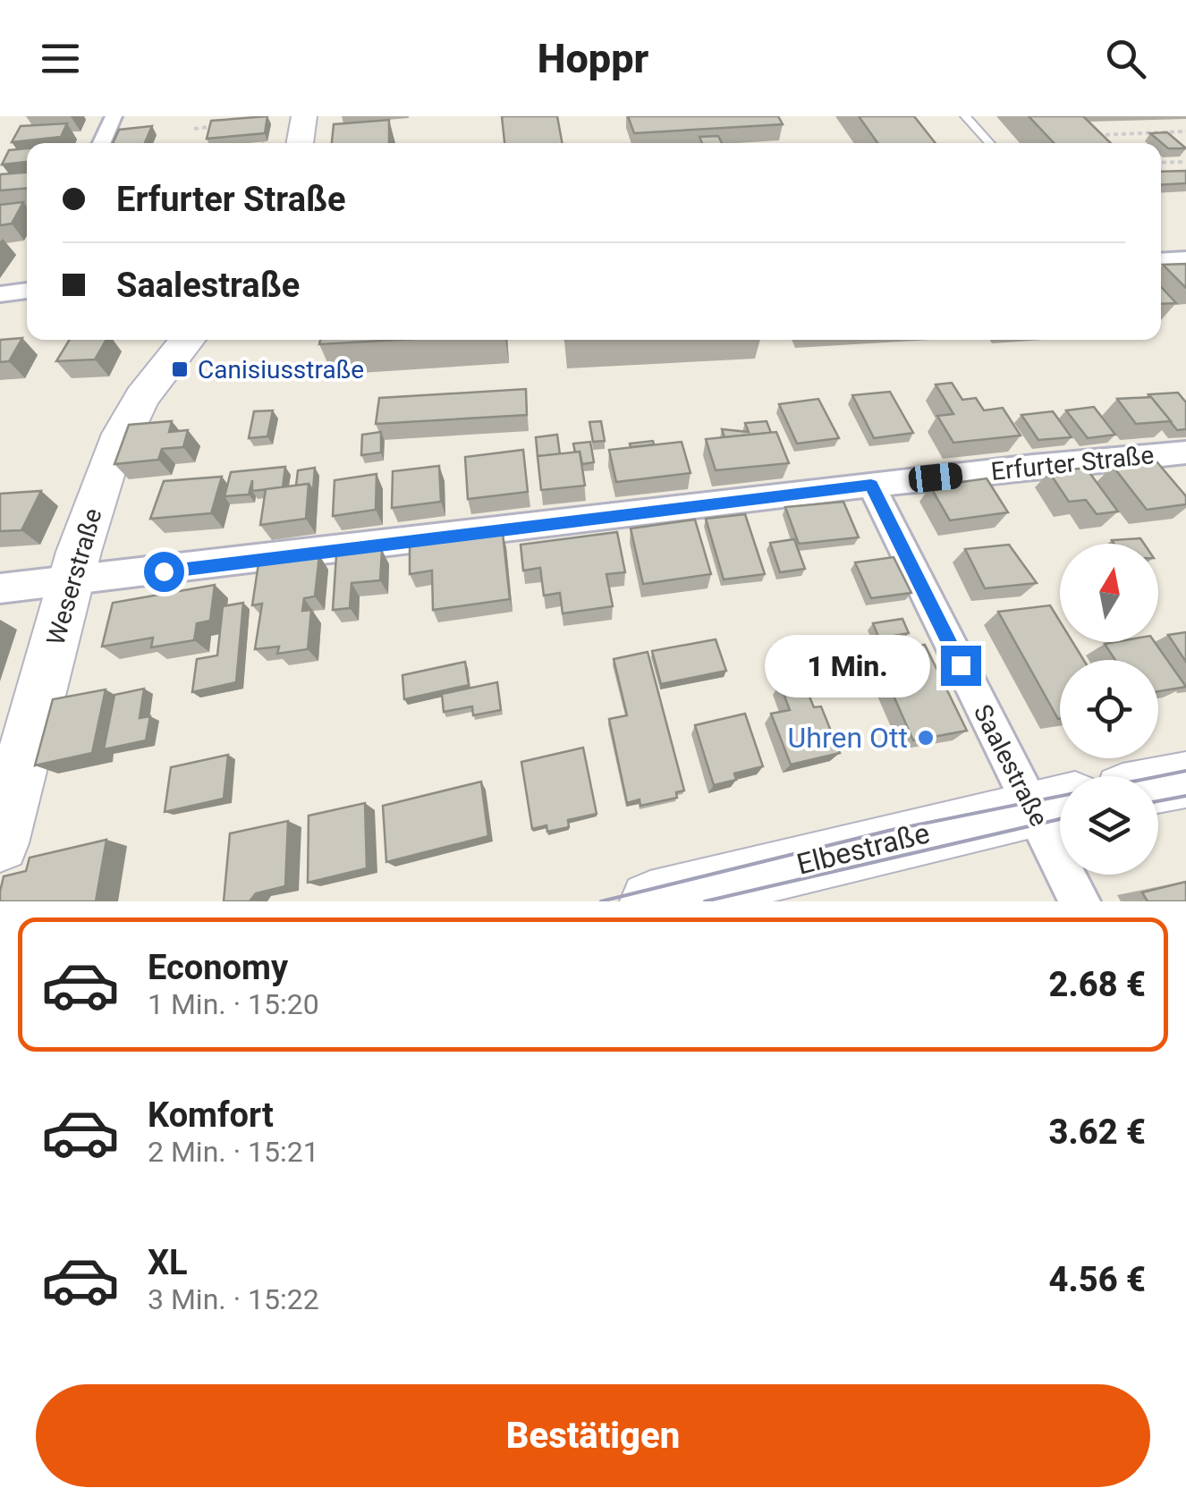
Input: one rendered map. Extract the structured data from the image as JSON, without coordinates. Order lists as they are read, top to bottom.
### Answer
{
  "streets": {
    "street": [
      "Erfurter Straße",
      "Weserstraße",
      "Saalestraße",
      "Elbestraße"
    ]
  },
  "crossings": [
    ["Erfurter Straße", "Weserstraße"],
    ["Erfurter Straße", "Saalestraße"],
    ["Saalestraße", "Elbestraße"]
  ],
  "places": {
    "transit": ["Canisiusstraße"],
    "other": ["Uhren Ott"]
  },
  "north": "top",
  "page": {
    "header": "Hoppr",
    "banner": ["Erfurter Straße", "Saalestraße"],
    "bubble": "1 Min.",
    "list": [
      {
        "name": "Economy",
        "note": "1 Min. · 15:20",
        "value": "2.68 €"
      },
      {
        "name": "Komfort",
        "note": "2 Min. · 15:21",
        "value": "3.62 €"
      },
      {
        "name": "XL",
        "note": "3 Min. · 15:22",
        "value": "4.56 €"
      }
    ],
    "buttons": "Bestätigen"
  }
}
